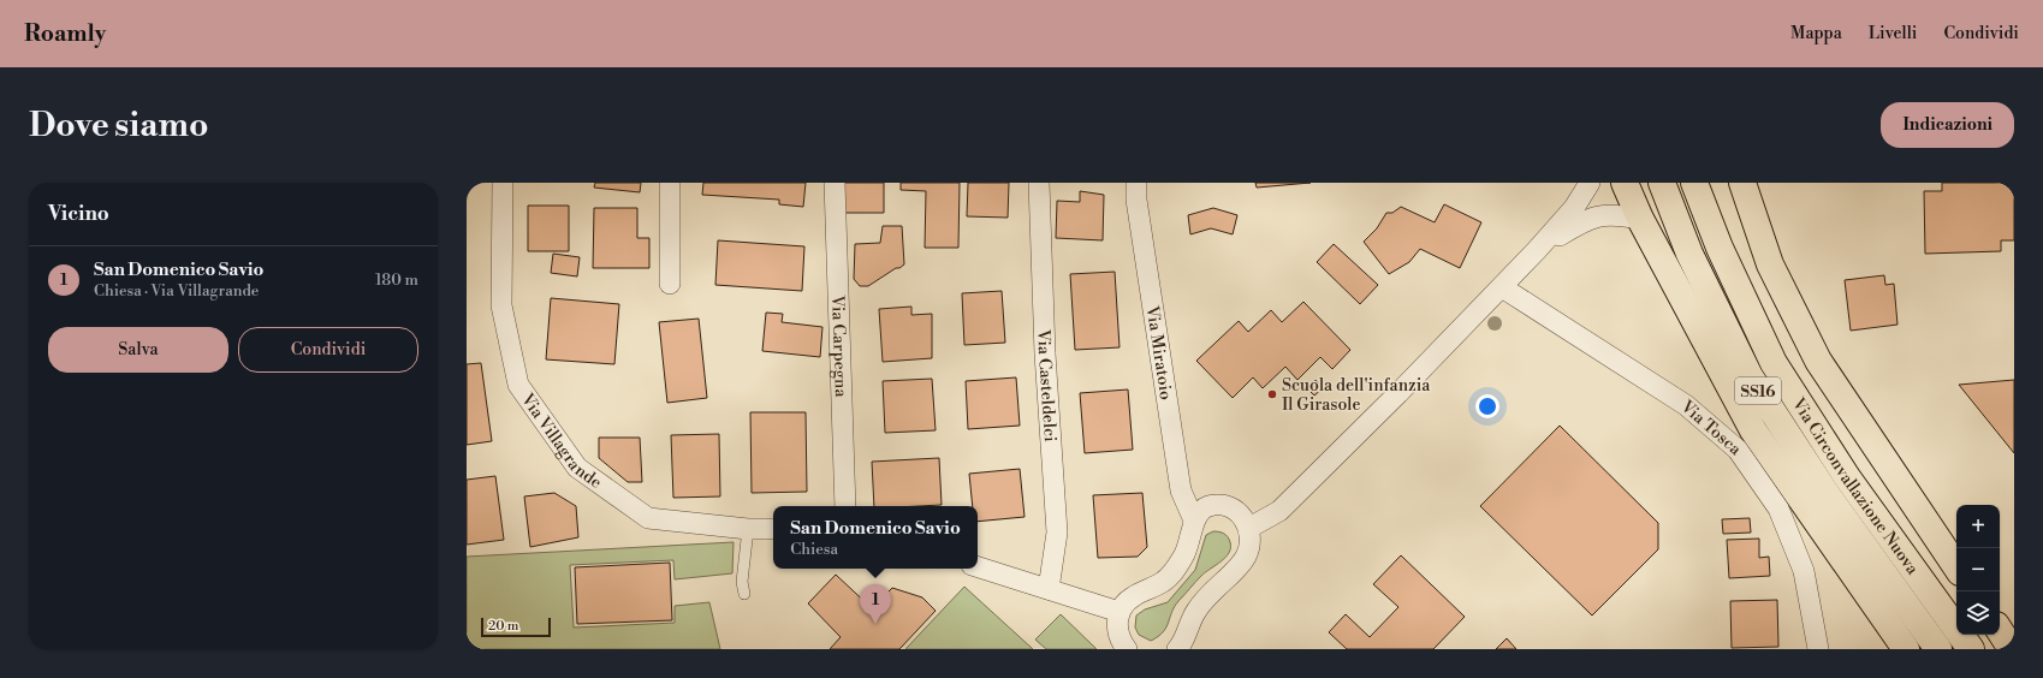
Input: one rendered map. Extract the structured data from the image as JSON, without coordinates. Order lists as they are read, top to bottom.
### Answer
{
  "streets": {
    "main road": ["SS16", "Via Circonvallazione Nuova"],
    "street": [
      "Via Carpegna",
      "Via Miratoio",
      "Via Casteldelci",
      "Via Tosca",
      "Via Villagrande"
    ]
  },
  "places": ["Scuola dell'infanzia Il Girasole"],
  "scale_bar": "20 m",
  "page": {
    "header": "Roamly",
    "nav": ["Mappa", "Livelli", "Condividi"],
    "buttons": [
      "Indicazioni",
      ["Salva", "Condividi"]
    ],
    "title": "Dove siamo",
    "heading": "Vicino",
    "list": [
      {
        "mark": "1",
        "name": "San Domenico Savio",
        "note": "Chiesa · Via Villagrande",
        "value": "180 m"
      }
    ],
    "map_buttons": ["+", "−"],
    "popup": ["San Domenico Savio", "Chiesa"],
    "pins": "1",
    "scale": "20 m"
  }
}
